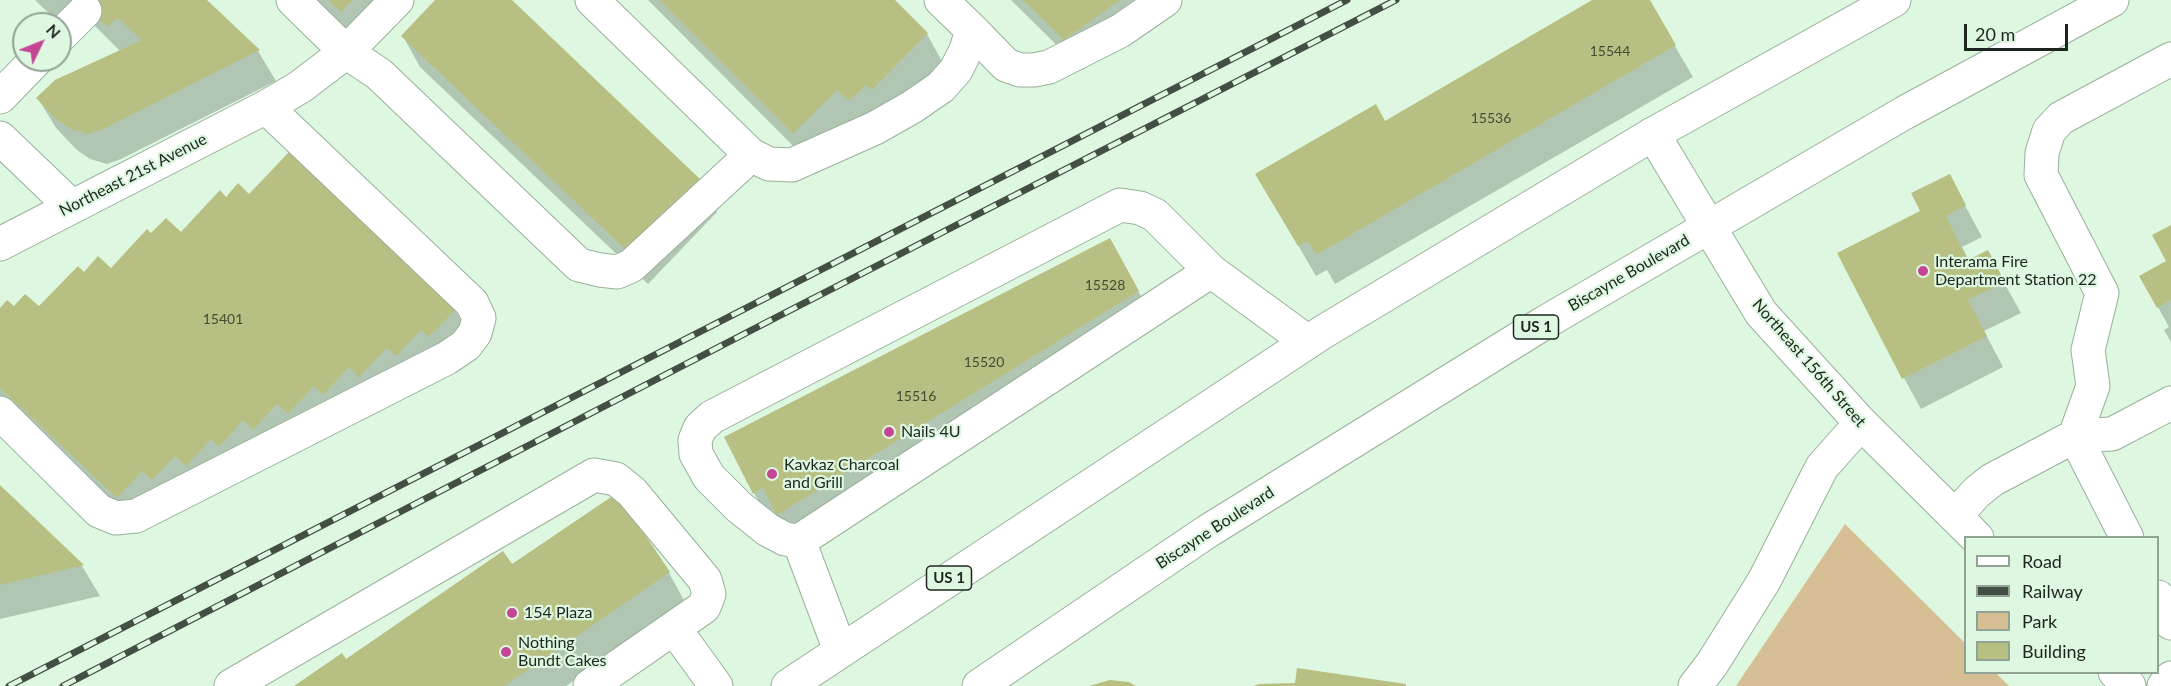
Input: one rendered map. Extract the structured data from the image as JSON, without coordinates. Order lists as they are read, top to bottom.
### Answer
{
  "streets": {
    "main road": [
      "Northeast 21st Avenue",
      "Biscayne Boulevard",
      "US 1",
      "Northeast 156th Street"
    ]
  },
  "crossings": [
    ["Biscayne Boulevard", "Northeast 156th Street"],
    ["US 1", "Northeast 156th Street"]
  ],
  "places": [
    "Interama Fire Department Station 22",
    "Nails 4U",
    "Kavkaz Charcoal and Grill",
    "154 Plaza",
    "Nothing Bundt Cakes"
  ],
  "house_numbers": [
    "15544",
    "15536",
    "15528",
    "15401",
    "15520",
    "15516"
  ],
  "legend": [
    "Road",
    "Railway",
    "Park",
    "Building"
  ],
  "scale_bar": "20 m",
  "north": "top right"
}
